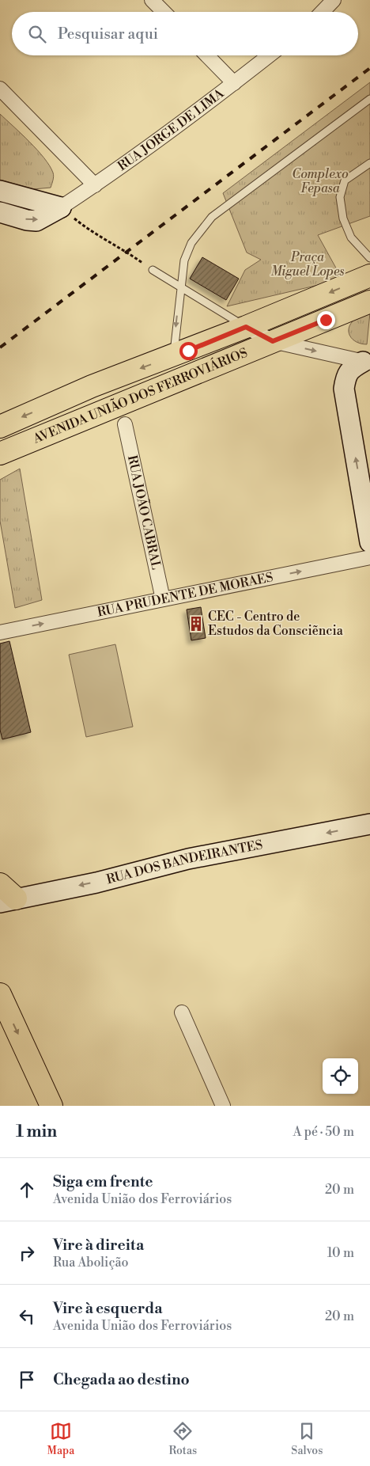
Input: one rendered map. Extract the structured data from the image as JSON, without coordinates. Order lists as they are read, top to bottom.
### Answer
{
  "streets": {
    "main road": ["AVENIDA UNIÃO DOS FERROVIÁRIOS", "RUA DOS BANDEIRANTES"],
    "street": ["RUA JORGE DE LIMA", "RUA JOÃO CABRAL", "RUA PRUDENTE DE MORAES"]
  },
  "crossings": [
    ["RUA JOÃO CABRAL", "RUA PRUDENTE DE MORAES"]
  ],
  "one_way": ["RUA PRUDENTE DE MORAES", "RUA DOS BANDEIRANTES"],
  "parks": ["Complexo Fepasa", "Praça Miguel Lopes"],
  "places": {
    "building": ["CEC - Centro de Estudos da Consciẽncia"]
  },
  "page": {
    "search": "Pesquisar aqui",
    "heading": ["1 min", "A pé · 50 m"],
    "list": [
      ["Siga em frente", "Avenida União dos Ferroviários", "20 m"],
      ["Vire à direita", "Rua Abolição", "10 m"],
      ["Vire à esquerda", "Avenida União dos Ferroviários", "20 m"],
      "Chegada ao destino"
    ],
    "nav": ["Mapa", "Rotas", "Salvos"]
  }
}
